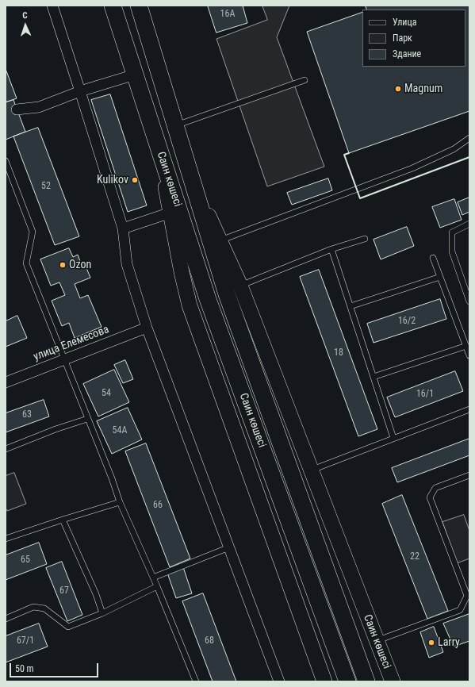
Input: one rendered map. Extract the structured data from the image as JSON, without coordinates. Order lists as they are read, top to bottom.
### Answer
{
  "streets": {
    "main road": ["Саин көшесі"],
    "street": ["улица Елемесова"]
  },
  "places": [
    "Magnum",
    "Kulikov",
    "Ozon",
    "Larry"
  ],
  "house_numbers": [
    "16А",
    "52",
    "16/2",
    "18",
    "54",
    "16/1",
    "63",
    "54А",
    "66",
    "22",
    "65",
    "67",
    "67/1",
    "68"
  ],
  "legend": ["Улица", "Парк", "Здание"],
  "scale_bar": "50 m",
  "north": "top"
}
